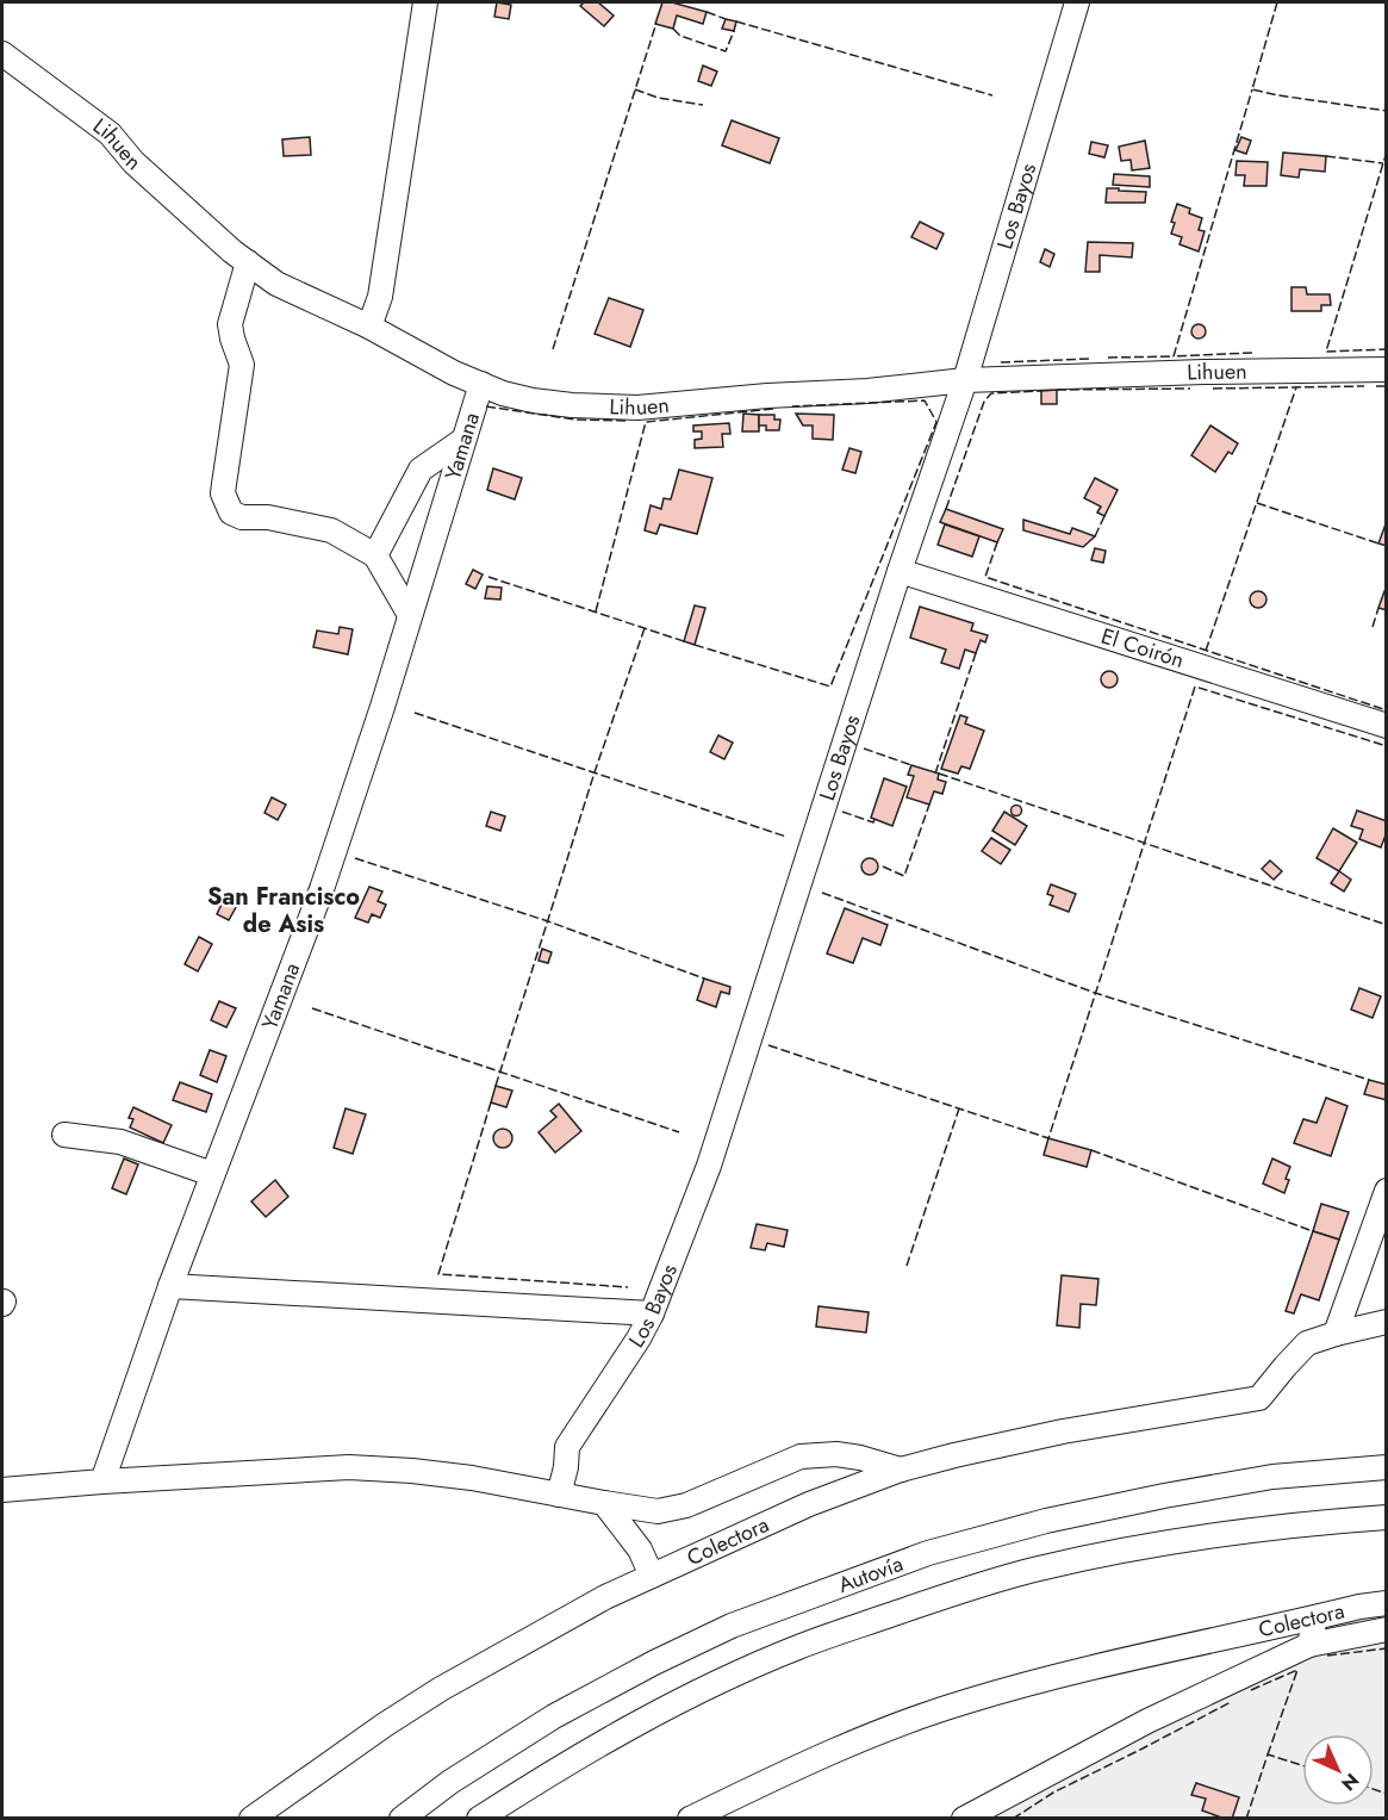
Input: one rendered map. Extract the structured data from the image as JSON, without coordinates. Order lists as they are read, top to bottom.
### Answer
{
  "streets": {
    "street": [
      "Lihuen",
      "Los Bayos",
      "Yamana",
      "El Coirón",
      "Colectora",
      "Autovía"
    ]
  },
  "crossings": [
    ["Lihuen", "Los Bayos"],
    ["Lihuen", "Yamana"],
    ["Los Bayos", "El Coirón"]
  ],
  "districts": ["San Francisco de Asis"],
  "north": "bottom right"
}
